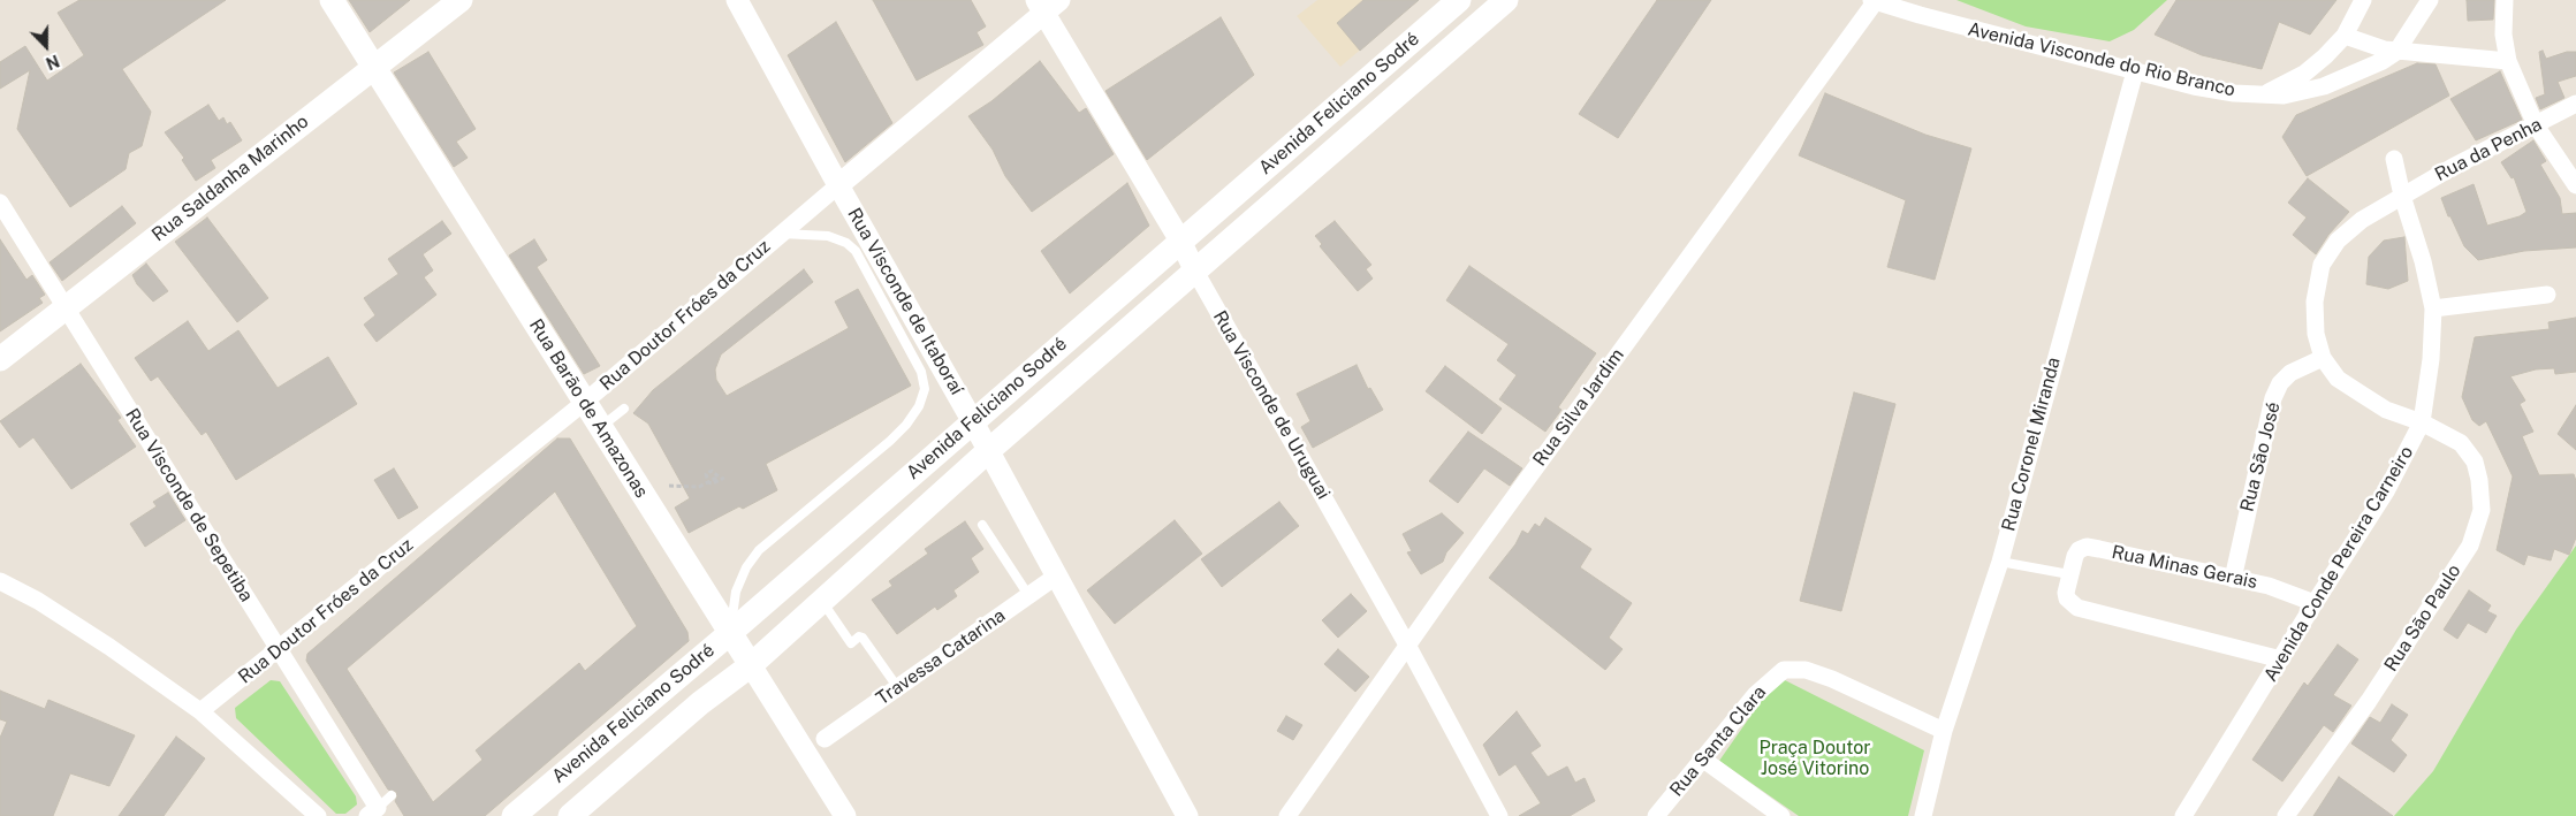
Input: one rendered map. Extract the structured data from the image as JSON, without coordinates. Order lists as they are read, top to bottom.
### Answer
{
  "streets": {
    "main road": ["Avenida Feliciano Sodré", "Rua Saldanha Marinho", "Rua Barão de Amazonas"],
    "street": [
      "Avenida Visconde do Rio Branco",
      "Rua da Penha",
      "Rua Visconde de Itaboraí",
      "Rua Doutor Fróes da Cruz",
      "Rua Visconde de Uruguai",
      "Rua Silva Jardim",
      "Rua Coronel Miranda",
      "Rua São José",
      "Rua Visconde de Sepetiba",
      "Avenida Conde Pereira Carneiro",
      "Rua Minas Gerais",
      "Rua São Paulo",
      "Travessa Catarina",
      "Rua Santa Clara"
    ]
  },
  "crossings": [
    ["Avenida Visconde do Rio Branco", "Rua Silva Jardim"],
    ["Avenida Visconde do Rio Branco", "Rua Coronel Miranda"],
    ["Avenida Feliciano Sodré", "Rua Visconde de Itaboraí"],
    ["Avenida Feliciano Sodré", "Rua Visconde de Uruguai"],
    ["Avenida Feliciano Sodré", "Rua Barão de Amazonas"],
    ["Rua da Penha", "Rua São José"],
    ["Rua da Penha", "Avenida Conde Pereira Carneiro"],
    ["Rua da Penha", "Rua São Paulo"],
    ["Rua Saldanha Marinho", "Rua Barão de Amazonas"],
    ["Rua Saldanha Marinho", "Rua Visconde de Sepetiba"],
    ["Rua Visconde de Itaboraí", "Rua Doutor Fróes da Cruz"],
    ["Rua Visconde de Itaboraí", "Travessa Catarina"],
    ["Rua Doutor Fróes da Cruz", "Rua Visconde de Uruguai"],
    ["Rua Doutor Fróes da Cruz", "Rua Barão de Amazonas"],
    ["Rua Doutor Fróes da Cruz", "Rua Visconde de Sepetiba"],
    ["Rua Visconde de Uruguai", "Rua Silva Jardim"],
    ["Rua Coronel Miranda", "Rua Santa Clara"],
    ["Rua São José", "Rua Minas Gerais"],
    ["Rua São José", "Rua São Paulo"],
    ["Avenida Conde Pereira Carneiro", "Rua Minas Gerais"],
    ["Avenida Conde Pereira Carneiro", "Rua São Paulo"]
  ],
  "parks": ["Praça Doutor José Vitorino"],
  "north": "bottom"
}
